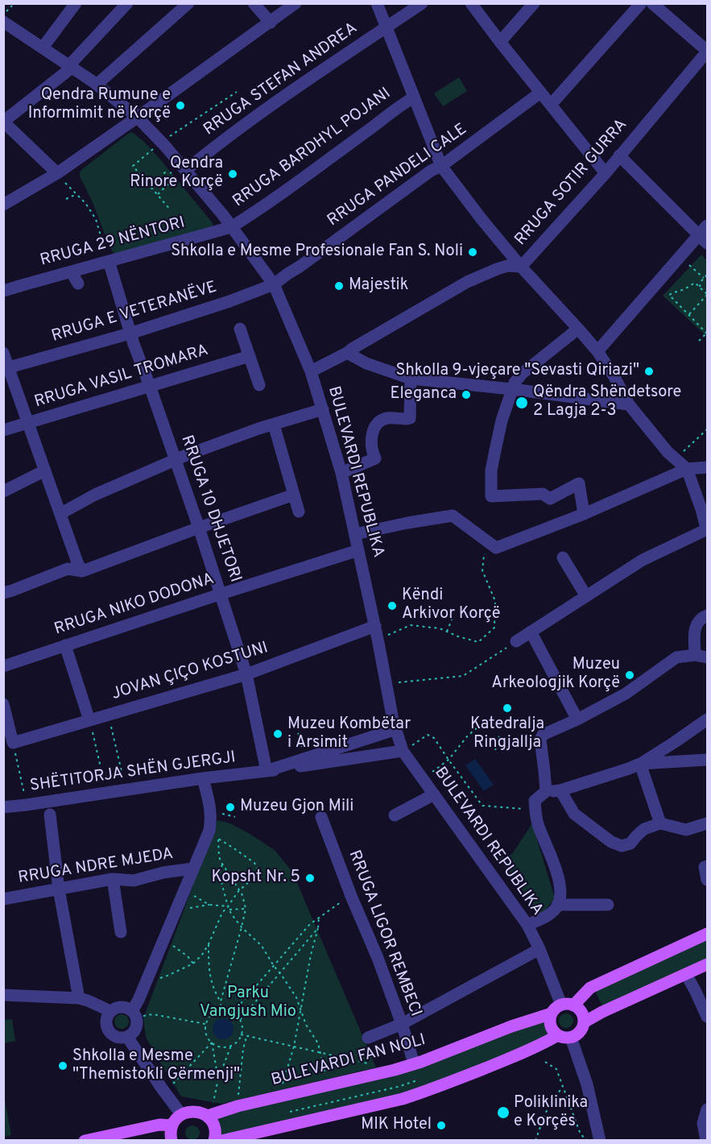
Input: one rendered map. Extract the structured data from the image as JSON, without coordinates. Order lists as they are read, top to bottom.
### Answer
{
  "streets": {
    "main road": ["BULEVARDI FAN NOLI"],
    "street": [
      "RRUGA STEFAN ANDREA",
      "RRUGA BARDHYL POJANI",
      "RRUGA PANDELI CALE",
      "RRUGA SOTIR GURRA",
      "RRUGA 29 NËNTORI",
      "RRUGA E VETERANËVE",
      "RRUGA VASIL TROMARA",
      "BULEVARDI REPUBLIKA",
      "RRUGA 10 DHJETORI",
      "RRUGA NIKO DODONA",
      "JOVAN ÇIÇO KOSTUNI",
      "SHËTITORJA SHËN GJERGJI",
      "RRUGA NDRE MJEDA",
      "RRUGA LIGOR REMBECI"
    ]
  },
  "crossings": [
    ["RRUGA STEFAN ANDREA", "BULEVARDI REPUBLIKA"],
    ["RRUGA BARDHYL POJANI", "RRUGA 29 NËNTORI"],
    ["RRUGA BARDHYL POJANI", "BULEVARDI REPUBLIKA"],
    ["RRUGA PANDELI CALE", "RRUGA E VETERANËVE"],
    ["RRUGA PANDELI CALE", "BULEVARDI REPUBLIKA"],
    ["RRUGA SOTIR GURRA", "BULEVARDI REPUBLIKA"],
    ["RRUGA 29 NËNTORI", "BULEVARDI REPUBLIKA"],
    ["RRUGA 29 NËNTORI", "RRUGA 10 DHJETORI"],
    ["RRUGA E VETERANËVE", "BULEVARDI REPUBLIKA"],
    ["RRUGA E VETERANËVE", "RRUGA 10 DHJETORI"],
    ["RRUGA VASIL TROMARA", "RRUGA 10 DHJETORI"],
    ["BULEVARDI REPUBLIKA", "RRUGA NIKO DODONA"],
    ["BULEVARDI REPUBLIKA", "JOVAN ÇIÇO KOSTUNI"],
    ["BULEVARDI REPUBLIKA", "SHËTITORJA SHËN GJERGJI"],
    ["BULEVARDI REPUBLIKA", "BULEVARDI FAN NOLI"],
    ["RRUGA 10 DHJETORI", "RRUGA NIKO DODONA"],
    ["RRUGA 10 DHJETORI", "JOVAN ÇIÇO KOSTUNI"],
    ["RRUGA 10 DHJETORI", "SHËTITORJA SHËN GJERGJI"],
    ["RRUGA LIGOR REMBECI", "BULEVARDI FAN NOLI"]
  ],
  "parks": ["Parku Vangjush Mio"],
  "places": [
    "Qendra Rumune e Informimit në Korçë",
    "Qendra Rinore Korçë",
    "Shkolla e Mesme Profesionale Fan S. Noli",
    "Majestik",
    "Shkolla 9-vjeçare \"Sevasti Qiriazi\"",
    "Eleganca",
    "Qëndra Shëndetsore 2 Lagja 2-3",
    "Këndi Arkivor Korçë",
    "Muzeu Arkeologjik Korçë",
    "Katedralja Ringjallja",
    "Muzeu Kombëtar i Arsimit",
    "Muzeu Gjon Mili",
    "Kopsht Nr. 5",
    "Shkolla e Mesme \"Themistokli Gërmenji\"",
    "Poliklinika e Korçës",
    "MIK Hotel"
  ]
}
